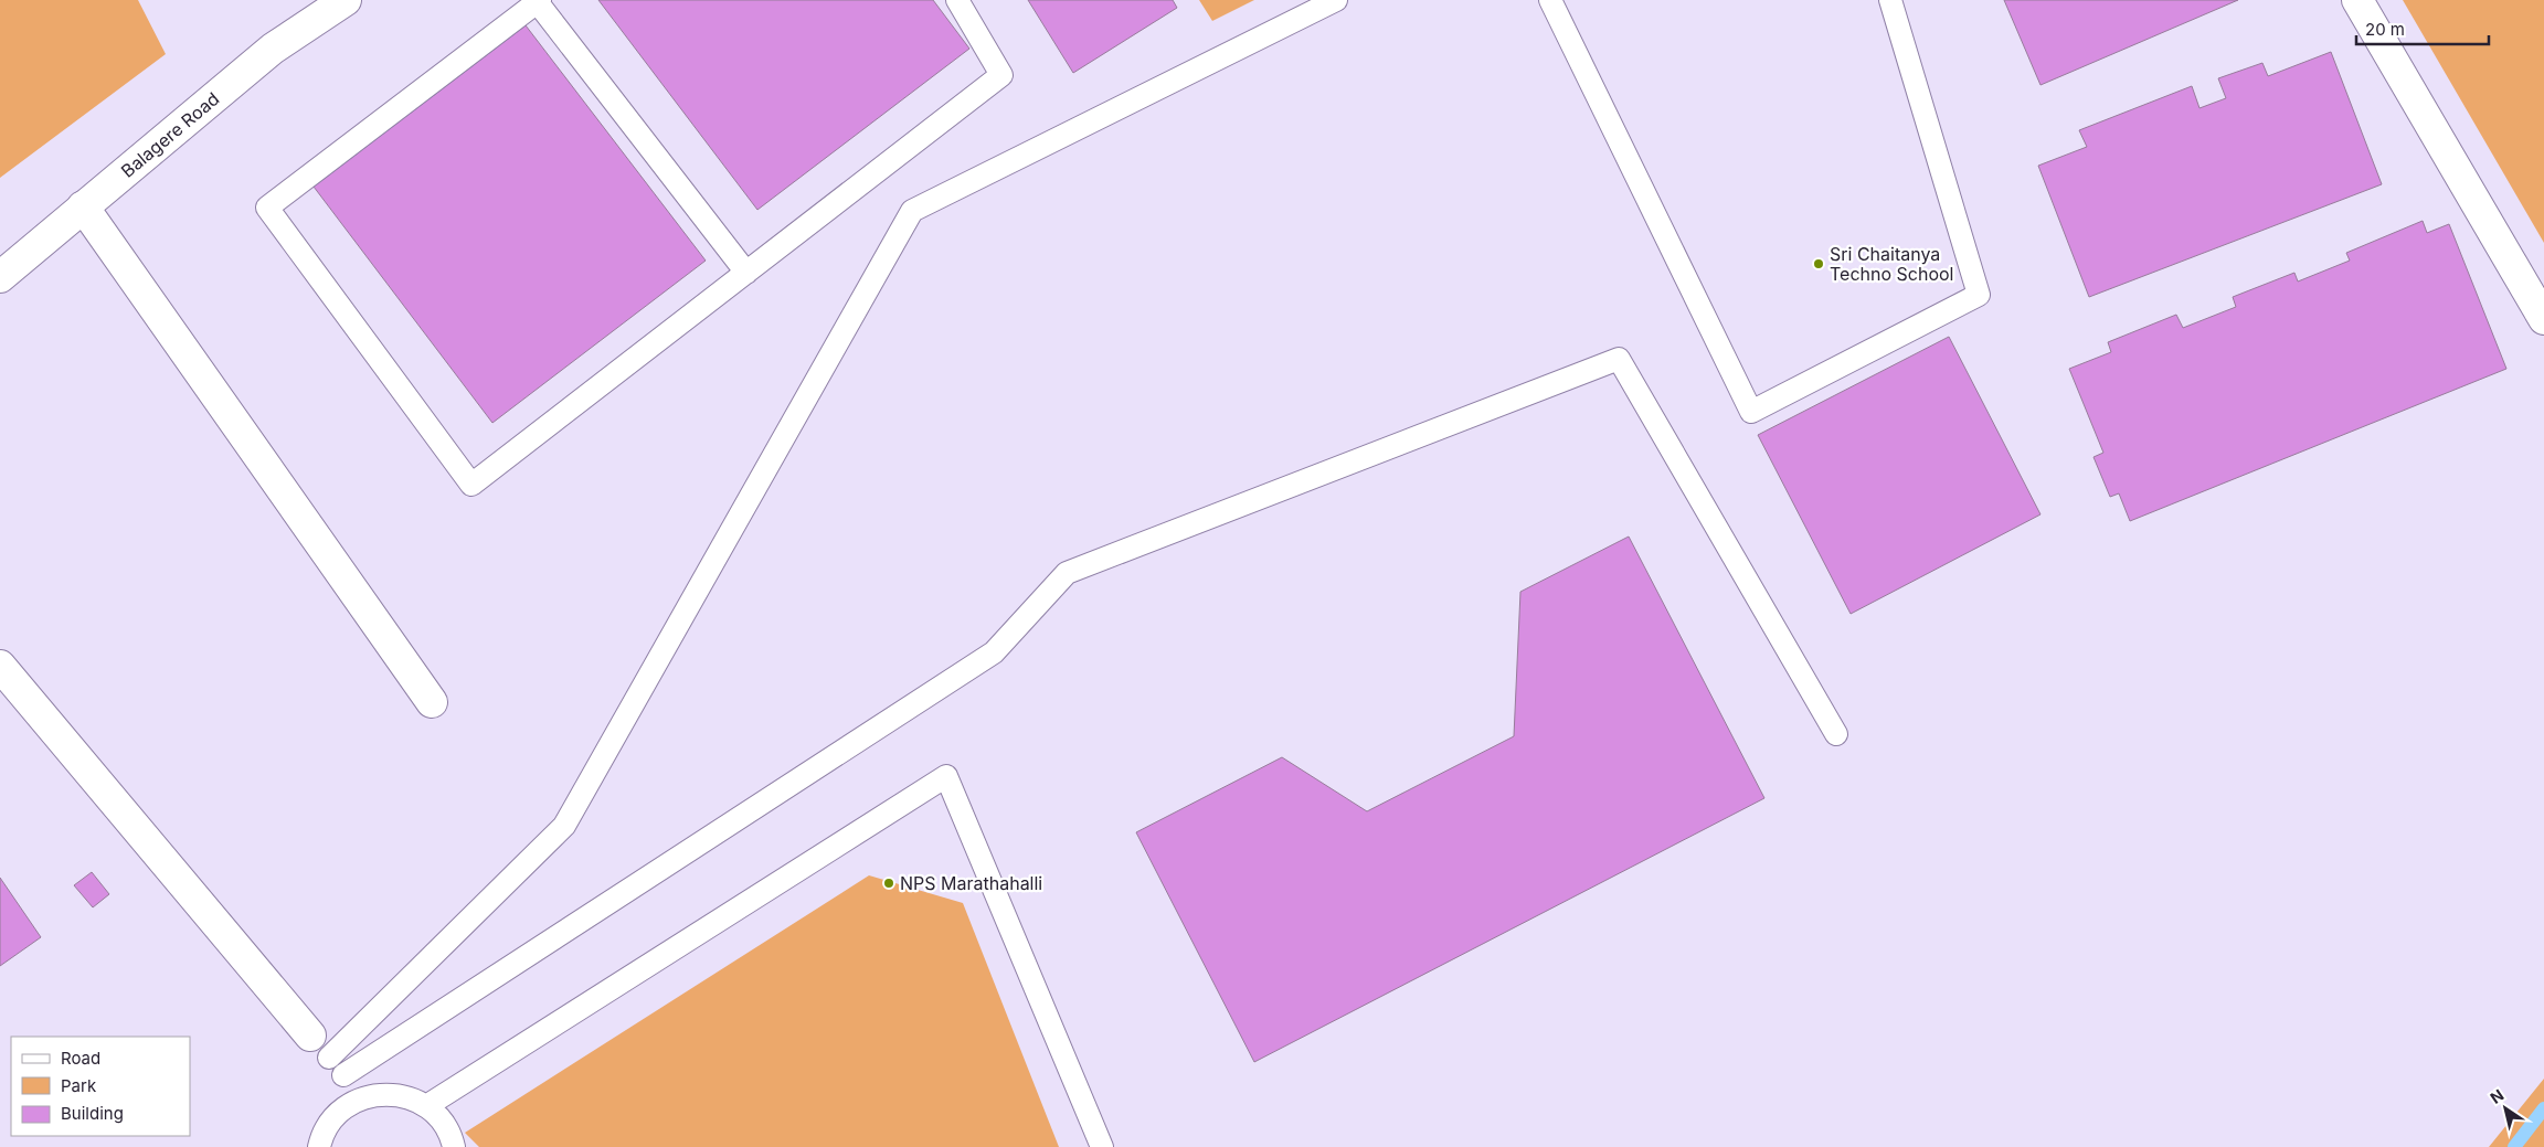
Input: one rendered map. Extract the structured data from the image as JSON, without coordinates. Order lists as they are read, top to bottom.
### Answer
{
  "streets": {
    "street": ["Balagere Road"]
  },
  "places": ["Sri Chaitanya Techno School", "NPS Marathahalli"],
  "legend": ["Road", "Park", "Building"],
  "scale_bar": "20 m",
  "north": "top left"
}
